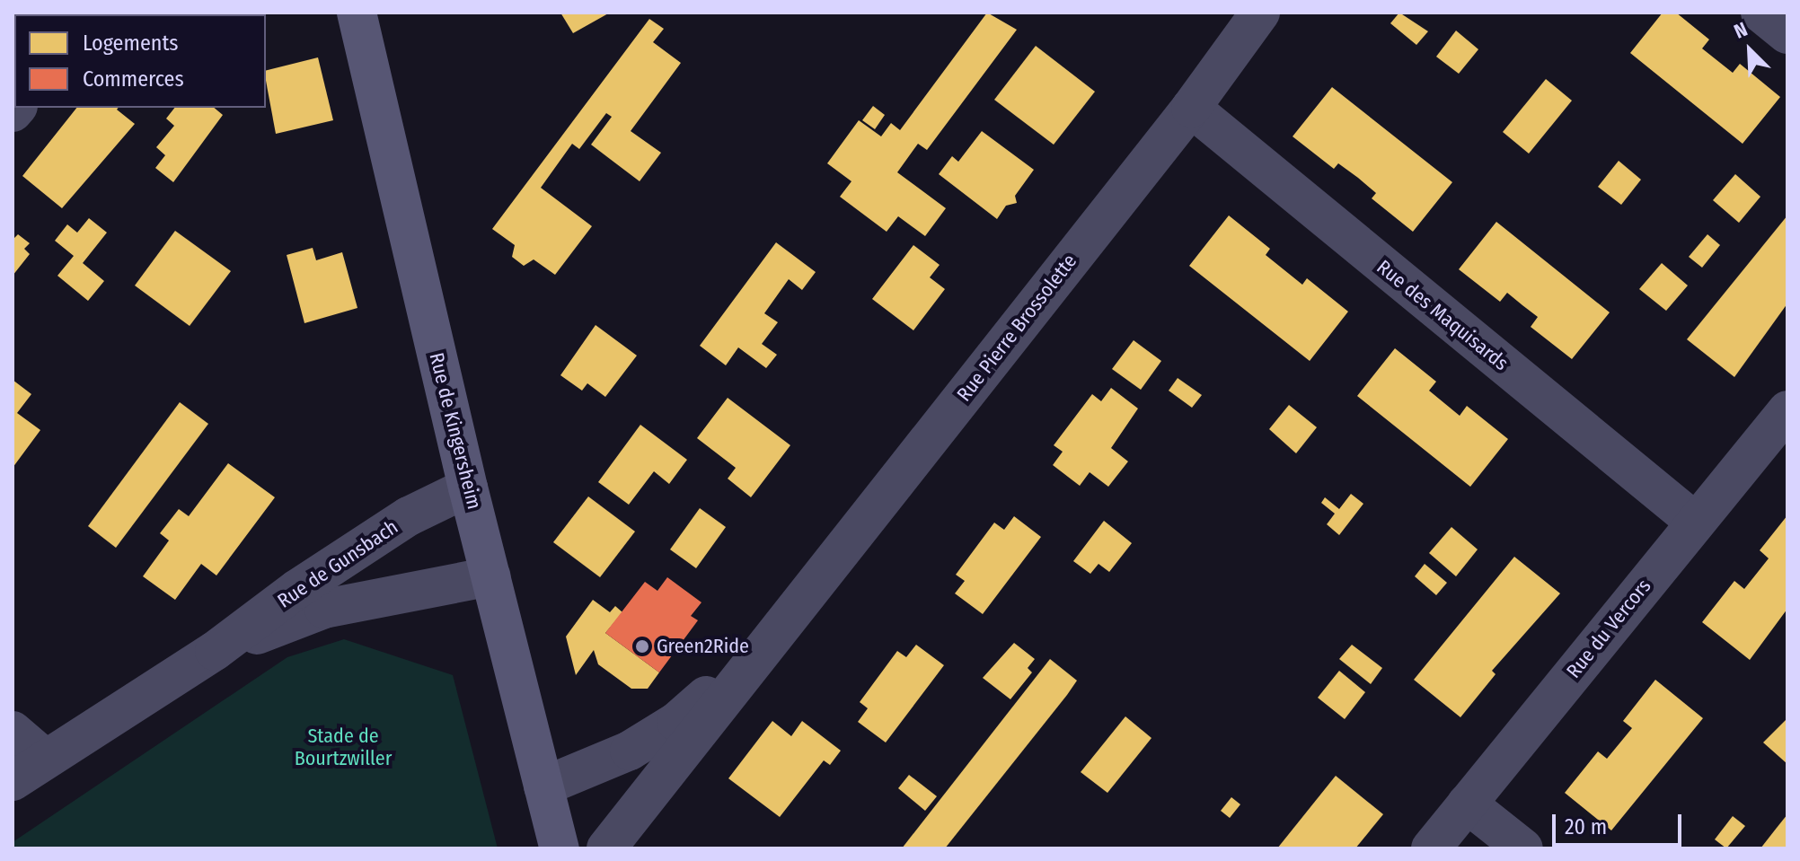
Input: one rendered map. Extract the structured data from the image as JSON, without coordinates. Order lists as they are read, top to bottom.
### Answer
{
  "streets": {
    "main road": ["Rue de Kingersheim"],
    "street": [
      "Rue des Maquisards",
      "Rue Pierre Brossolette",
      "Rue de Gunsbach",
      "Rue du Vercors"
    ]
  },
  "crossings": [
    ["Rue des Maquisards", "Rue Pierre Brossolette"],
    ["Rue des Maquisards", "Rue du Vercors"],
    ["Rue Pierre Brossolette", "Rue de Kingersheim"],
    ["Rue de Kingersheim", "Rue de Gunsbach"]
  ],
  "parks": ["Stade de Bourtzwiller"],
  "places": ["Green2Ride"],
  "legend": ["Logements", "Commerces"],
  "scale_bar": "20 m",
  "north": "top left"
}
